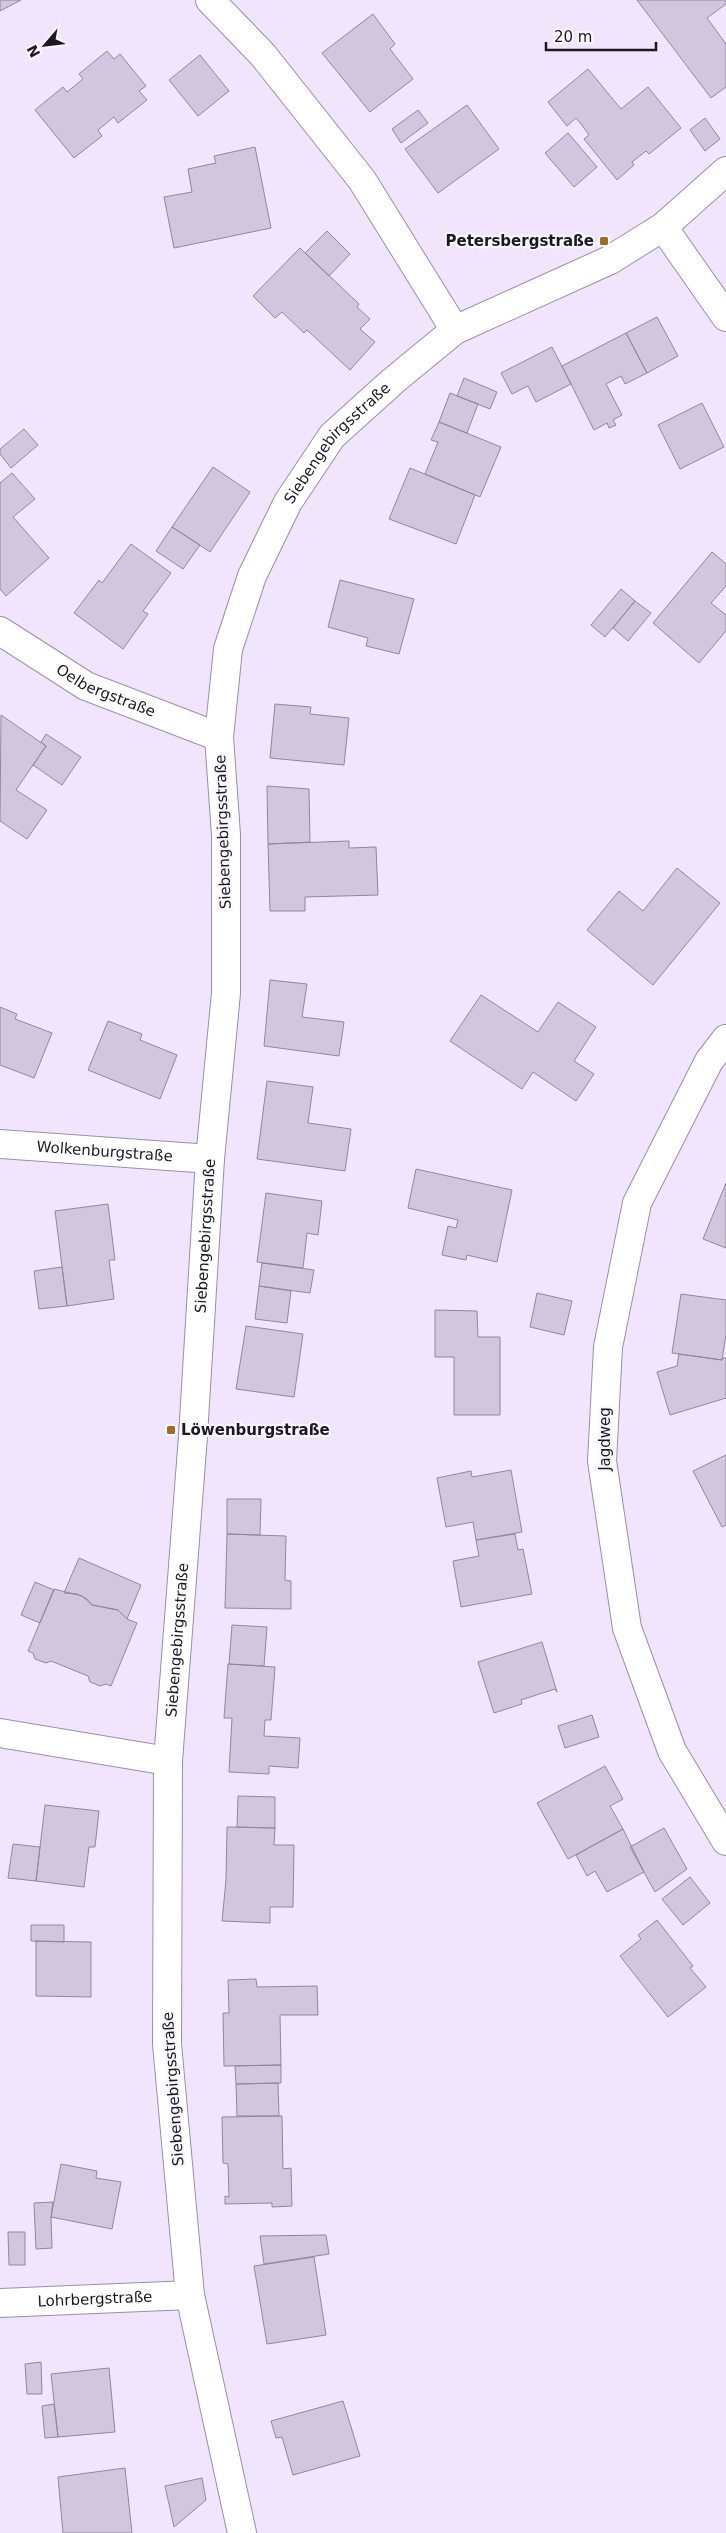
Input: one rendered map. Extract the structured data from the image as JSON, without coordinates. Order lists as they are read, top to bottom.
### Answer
{
  "streets": {
    "street": [
      "Siebengebirgsstraße",
      "Oelbergstraße",
      "Wolkenburgstraße",
      "Jagdweg",
      "Lohrbergstraße"
    ]
  },
  "crossings": [
    ["Siebengebirgsstraße", "Oelbergstraße"],
    ["Siebengebirgsstraße", "Wolkenburgstraße"],
    ["Siebengebirgsstraße", "Lohrbergstraße"]
  ],
  "places": {
    "transit": ["Petersbergstraße", "Löwenburgstraße"]
  },
  "scale_bar": "20 m",
  "north": "bottom left"
}
